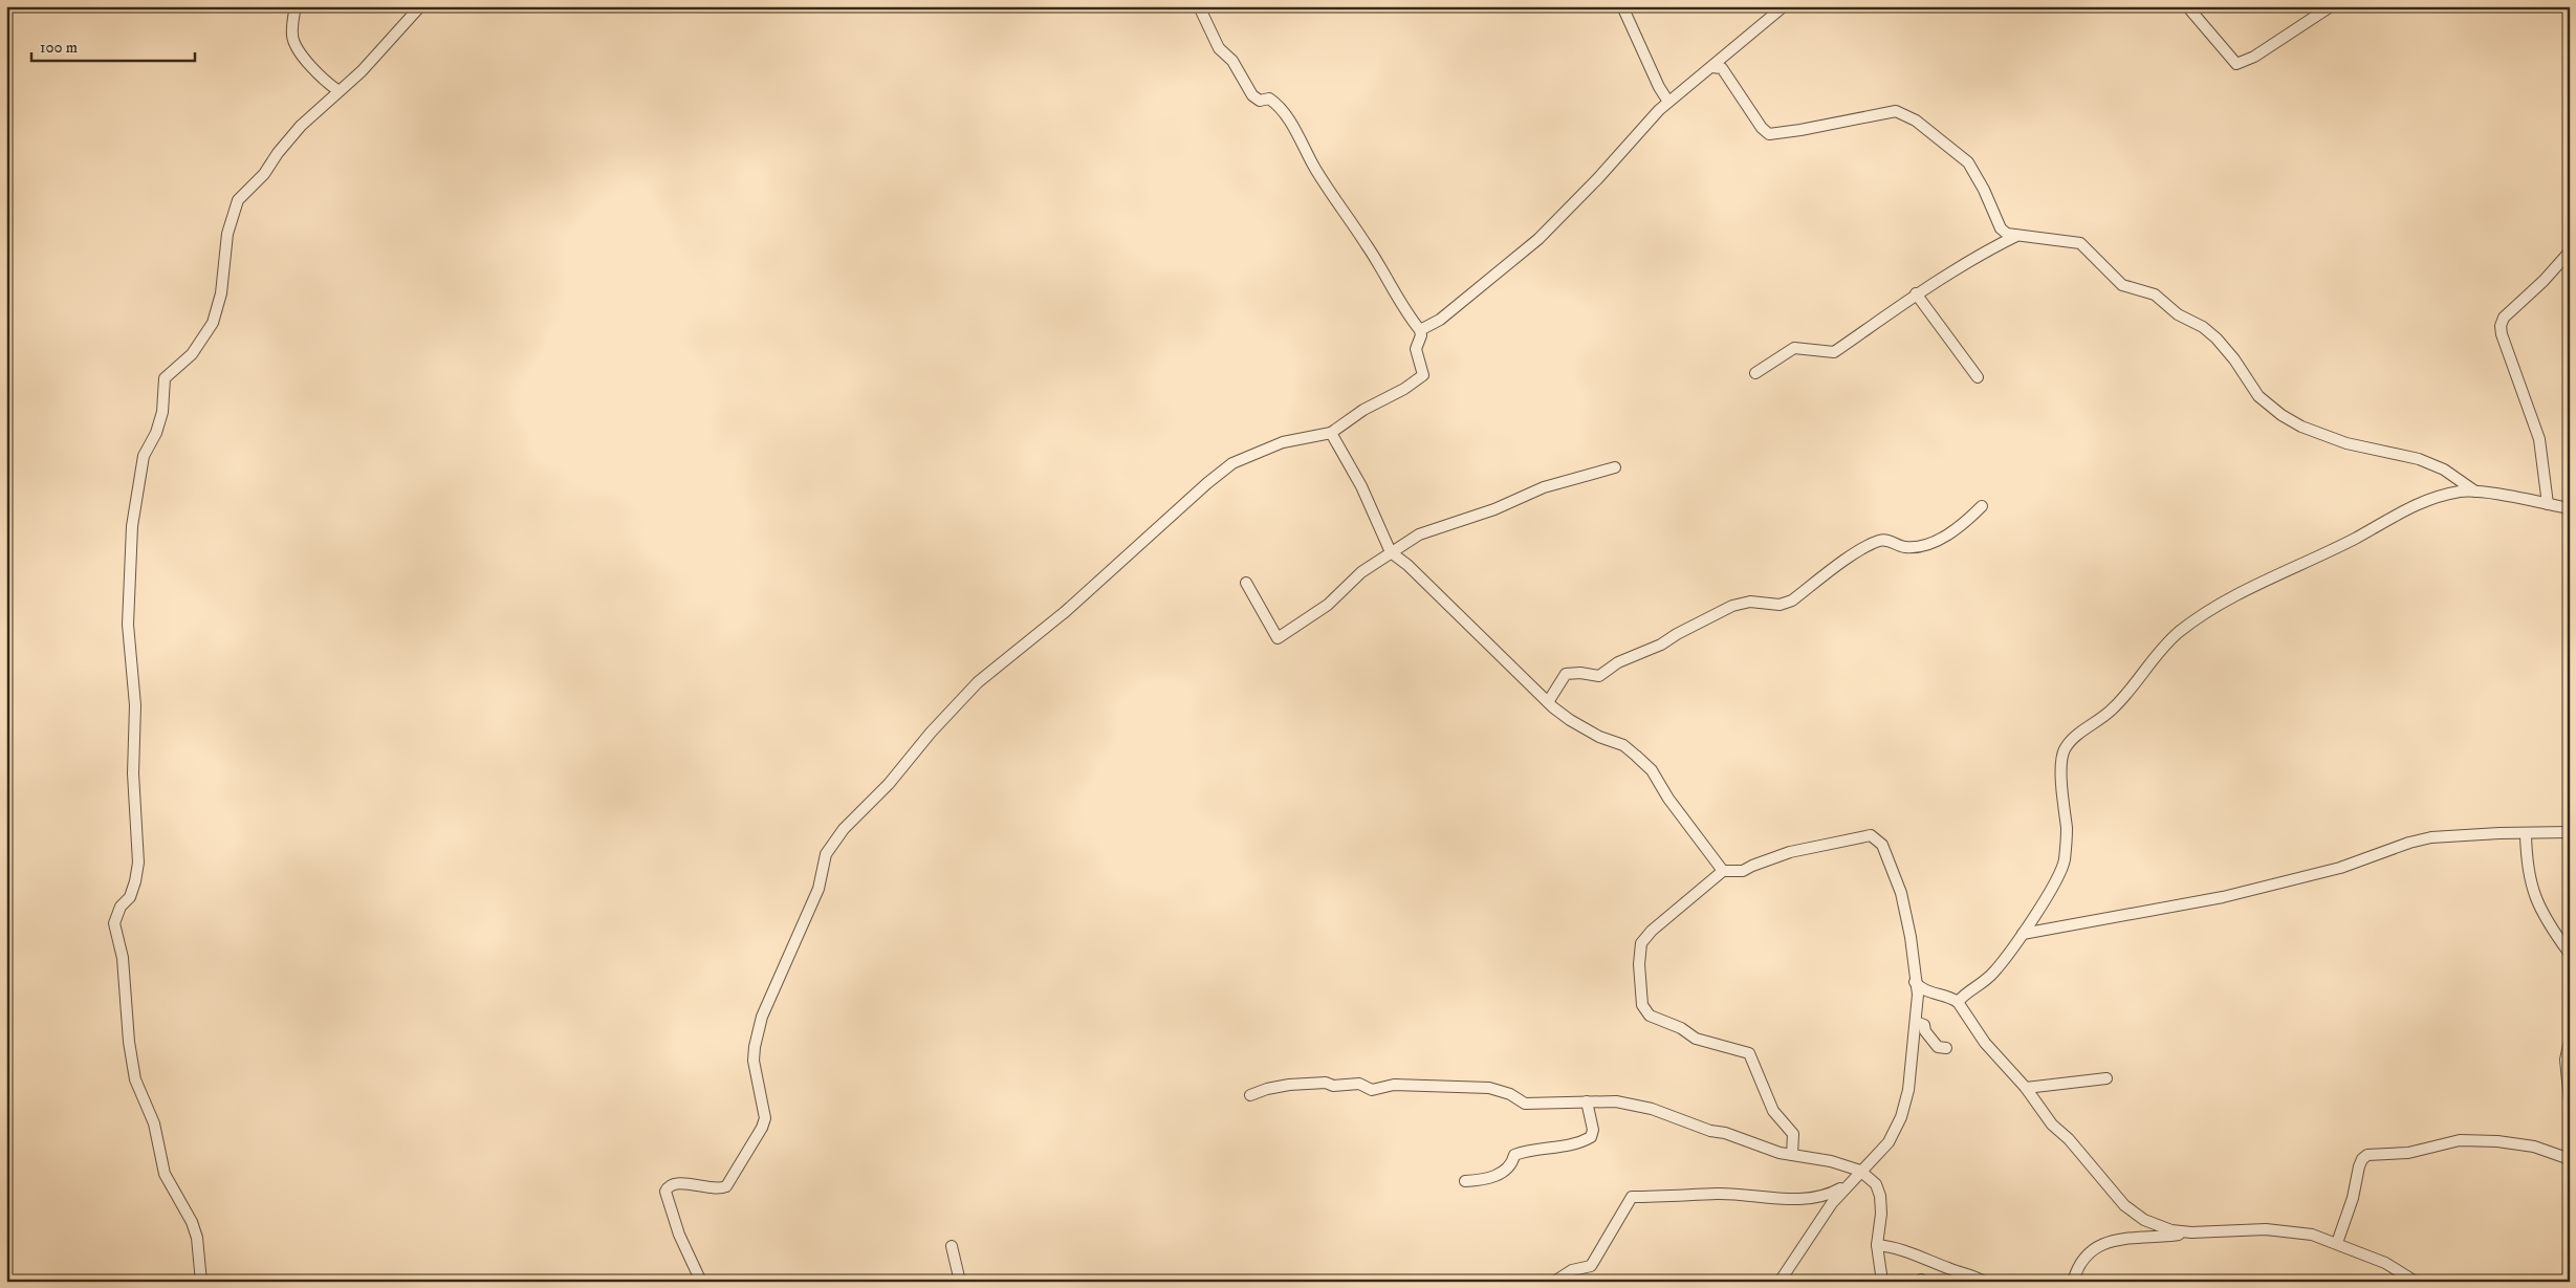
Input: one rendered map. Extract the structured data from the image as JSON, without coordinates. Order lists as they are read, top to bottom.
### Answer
{
  "scale_bar": "100 m"
}
